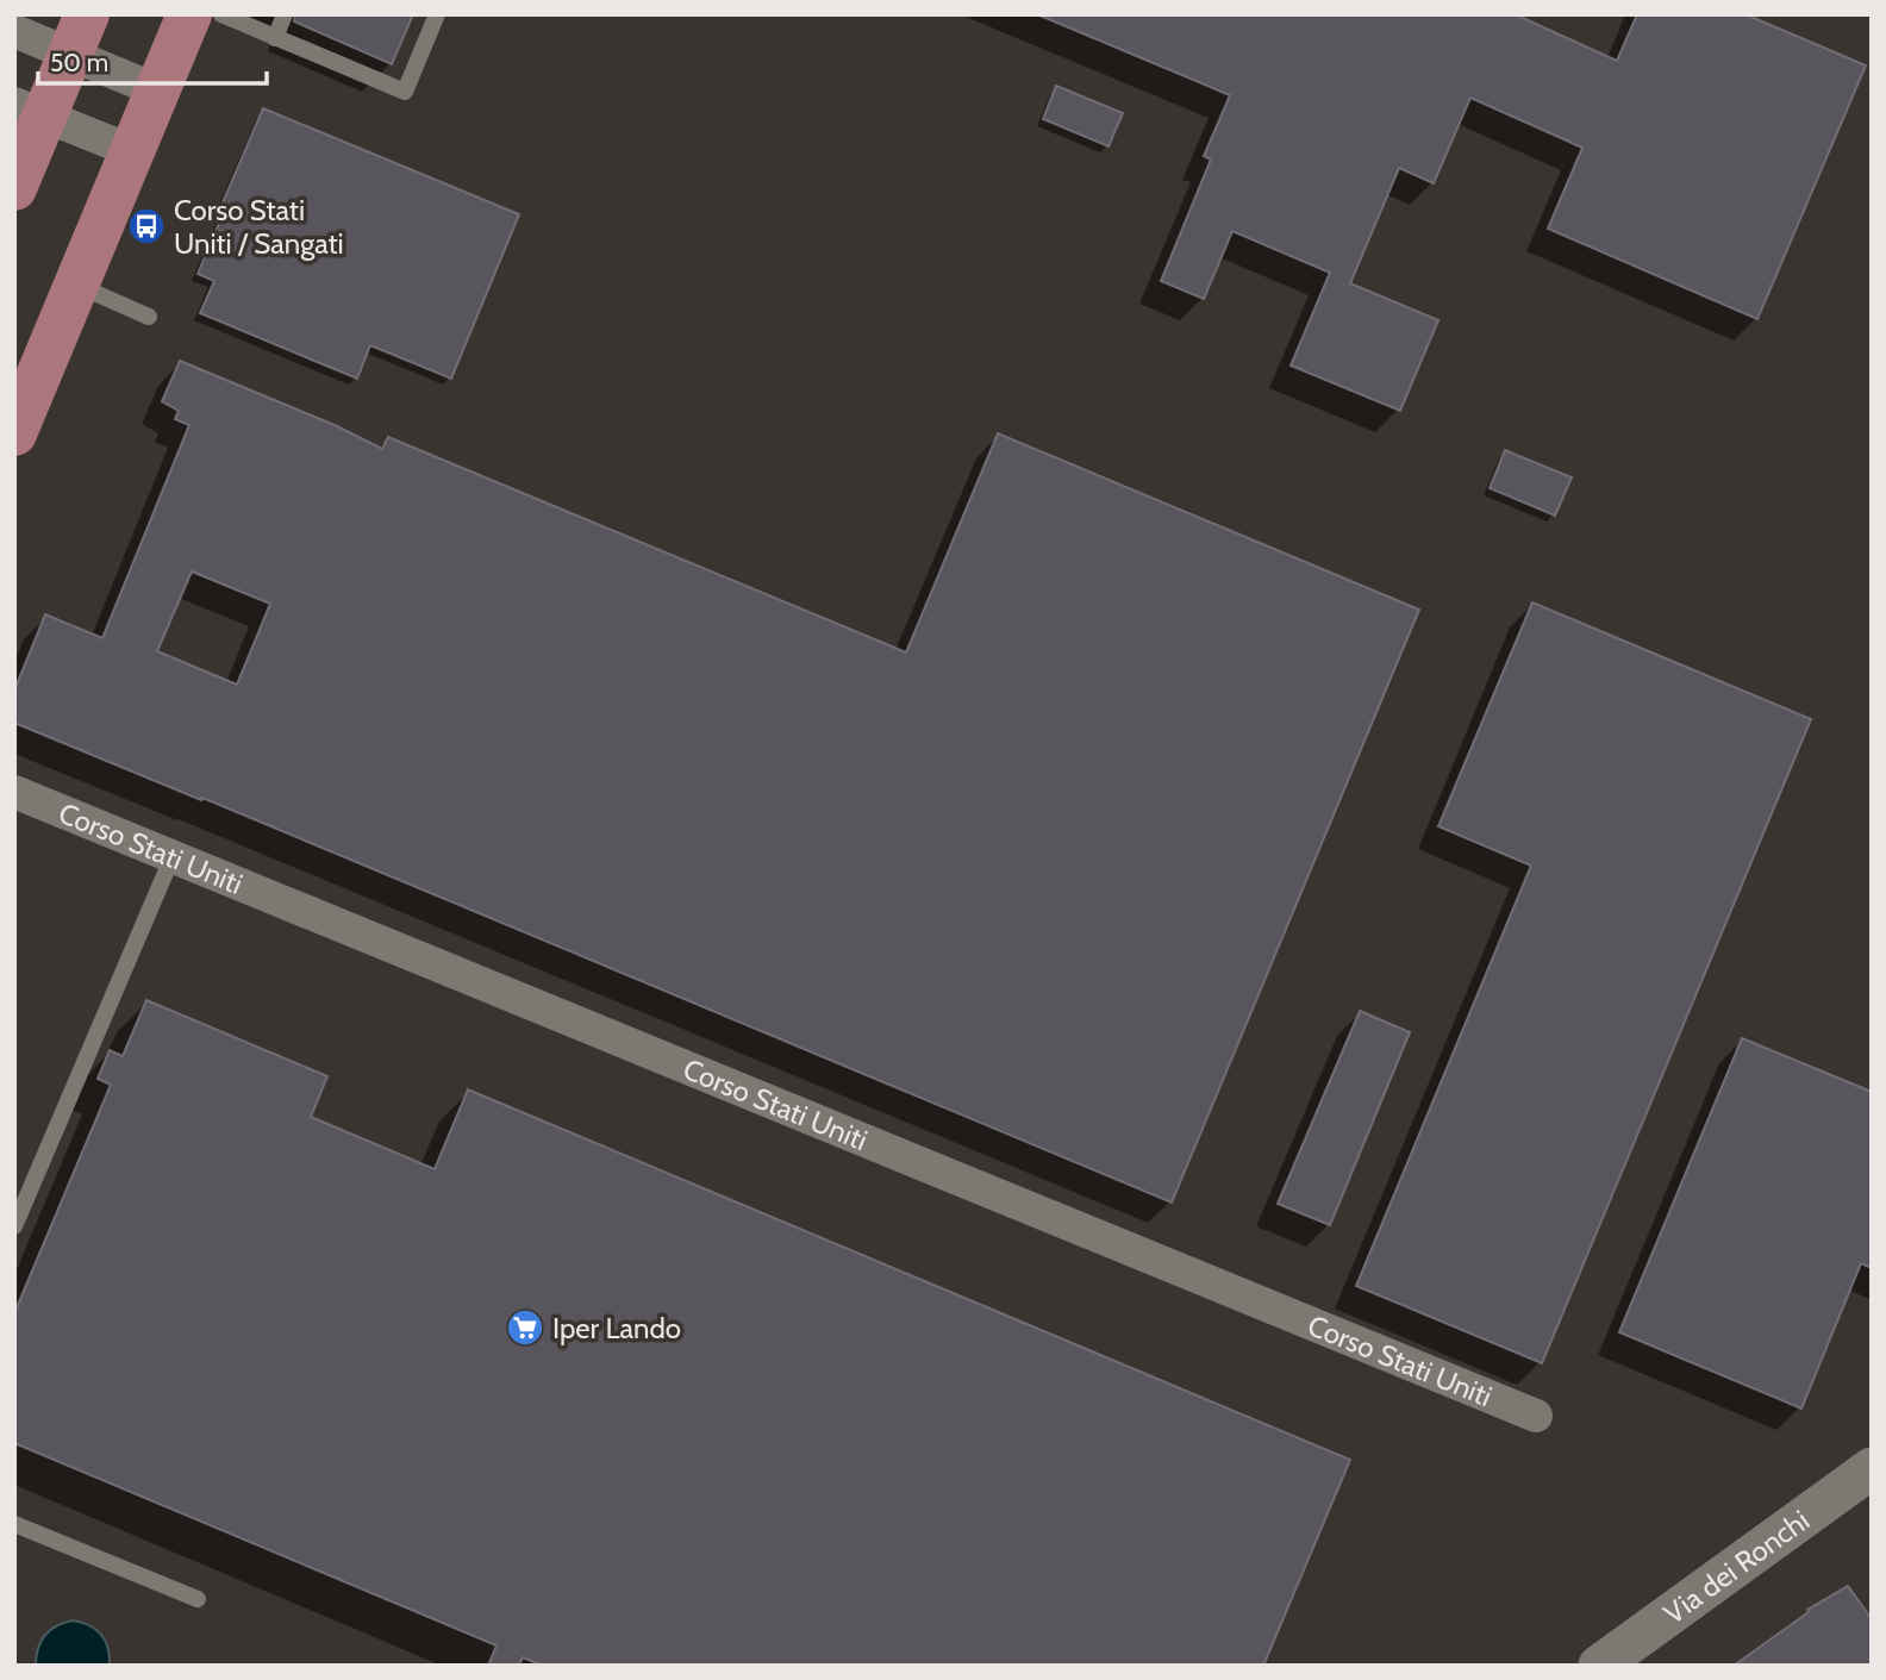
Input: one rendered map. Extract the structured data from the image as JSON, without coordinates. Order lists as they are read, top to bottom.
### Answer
{
  "streets": {
    "street": ["Corso Stati Uniti", "Via dei Ronchi"]
  },
  "places": {
    "bus stop": ["Corso Stati Uniti / Sangati"],
    "supermarket": ["Iper Lando"]
  },
  "scale_bar": "50 m"
}
